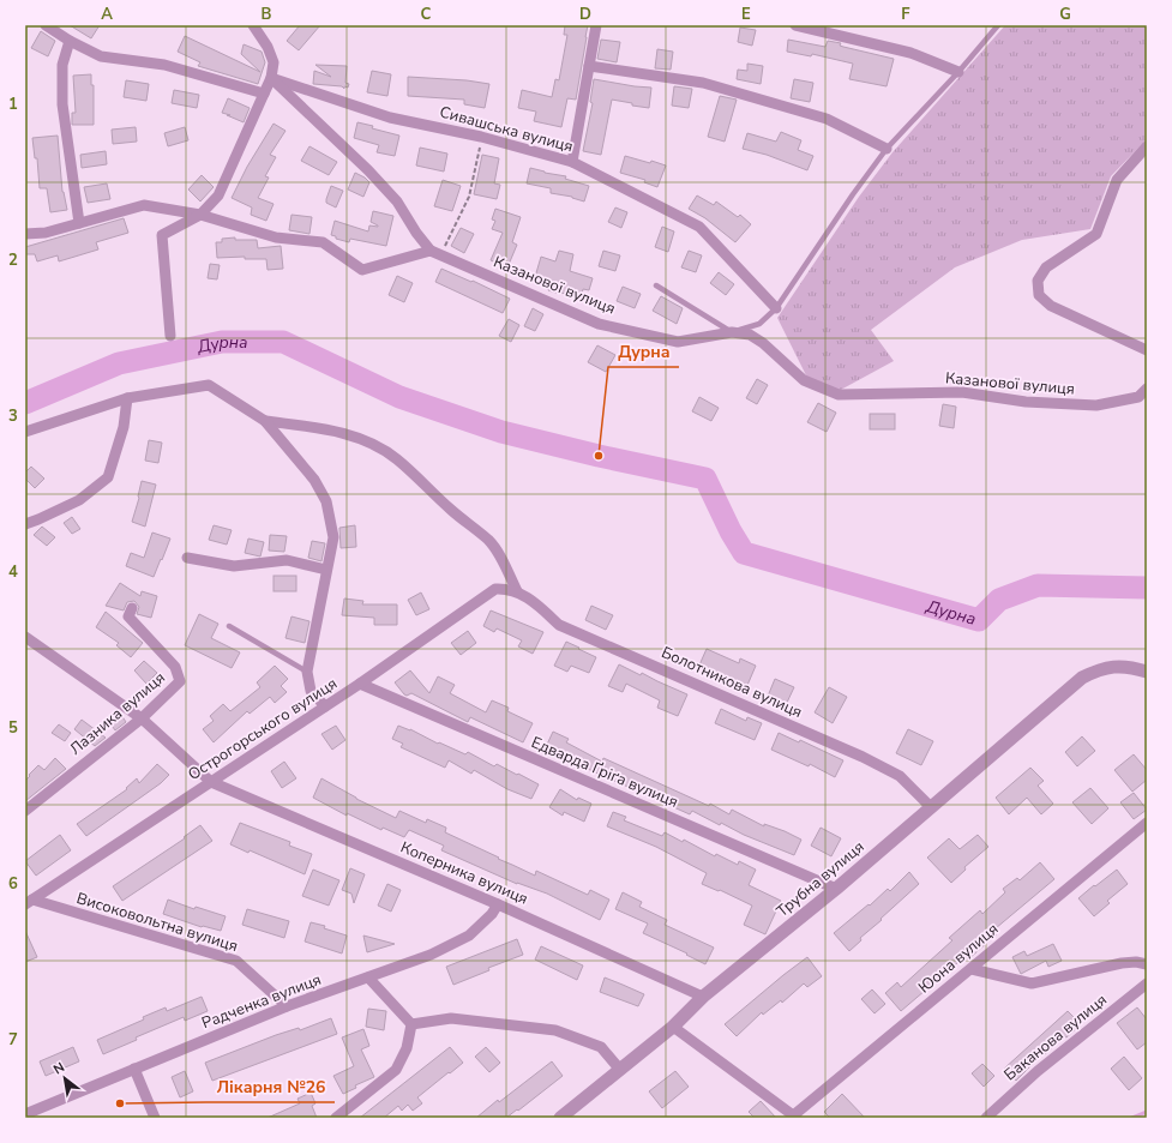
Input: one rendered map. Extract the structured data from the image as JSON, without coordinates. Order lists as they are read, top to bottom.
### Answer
{
  "streets": {
    "street": [
      "Сивашська вулиця",
      "Казанової вулиця",
      "Болотникова вулиця",
      "Лазника вулиця",
      "Острогорського вулиця",
      "Едварда Ґріґа вулиця",
      "Коперника вулиця",
      "Трубна вулиця",
      "Високовольтна вулиця",
      "Юона вулиця",
      "Радченка вулиця",
      "Баканова вулиця"
    ]
  },
  "crossings": [
    ["Болотникова вулиця", "Острогорського вулиця"],
    ["Болотникова вулиця", "Трубна вулиця"],
    ["Лазника вулиця", "Коперника вулиця"],
    ["Острогорського вулиця", "Едварда Ґріґа вулиця"],
    ["Острогорського вулиця", "Коперника вулиця"],
    ["Острогорського вулиця", "Високовольтна вулиця"],
    ["Едварда Ґріґа вулиця", "Трубна вулиця"],
    ["Коперника вулиця", "Трубна вулиця"],
    ["Коперника вулиця", "Радченка вулиця"],
    ["Високовольтна вулиця", "Радченка вулиця"]
  ],
  "water": ["Дурна"],
  "places": ["Дурна", "Лікарня №26"],
  "north": "top left",
  "grid": {
    "columns": [
      "A",
      "B",
      "C",
      "D",
      "E",
      "F",
      "G"
    ],
    "rows": [
      "1",
      "2",
      "3",
      "4",
      "5",
      "6",
      "7"
    ]
  }
}
